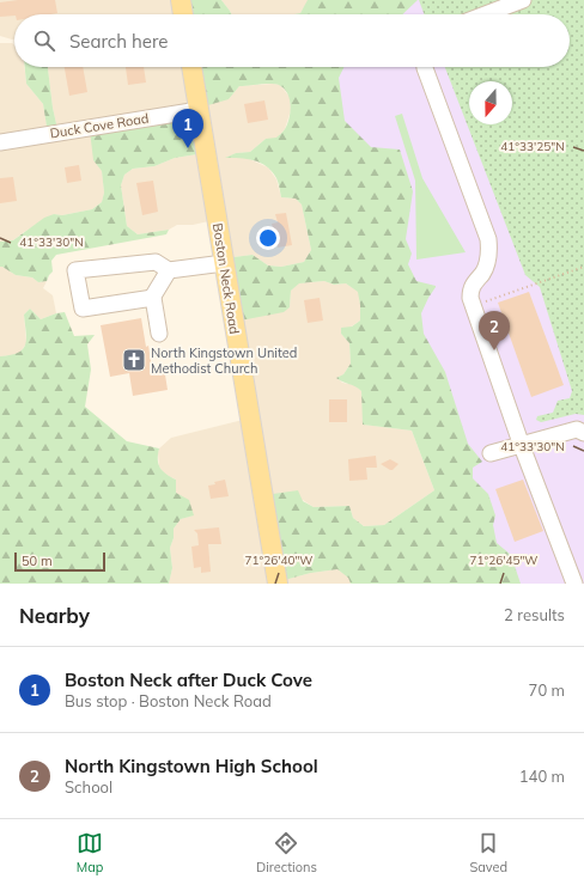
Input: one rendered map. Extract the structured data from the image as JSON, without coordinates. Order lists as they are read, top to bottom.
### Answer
{
  "streets": {
    "main road": ["Boston Neck Road"],
    "street": ["Duck Cove Road"]
  },
  "crossings": [
    ["Duck Cove Road", "Boston Neck Road"]
  ],
  "places": {
    "church": ["North Kingstown United Methodist Church"]
  },
  "scale_bar": "50 m",
  "north": "bottom",
  "page": {
    "search": "Search here",
    "pins": ["1", "2"],
    "scale": "50 m",
    "heading": ["Nearby", "2 results"],
    "list": [
      {
        "mark": "1",
        "name": "Boston Neck after Duck Cove",
        "note": "Bus stop · Boston Neck Road",
        "value": "70 m"
      },
      {
        "mark": "2",
        "name": "North Kingstown High School",
        "note": "School",
        "value": "140 m"
      }
    ],
    "nav": ["Map", "Directions", "Saved"]
  },
  "coordinates": [
    "41°33'25\"N",
    "41°33'30\"N",
    "71°26'40\"W",
    "71°26'45\"W"
  ]
}
